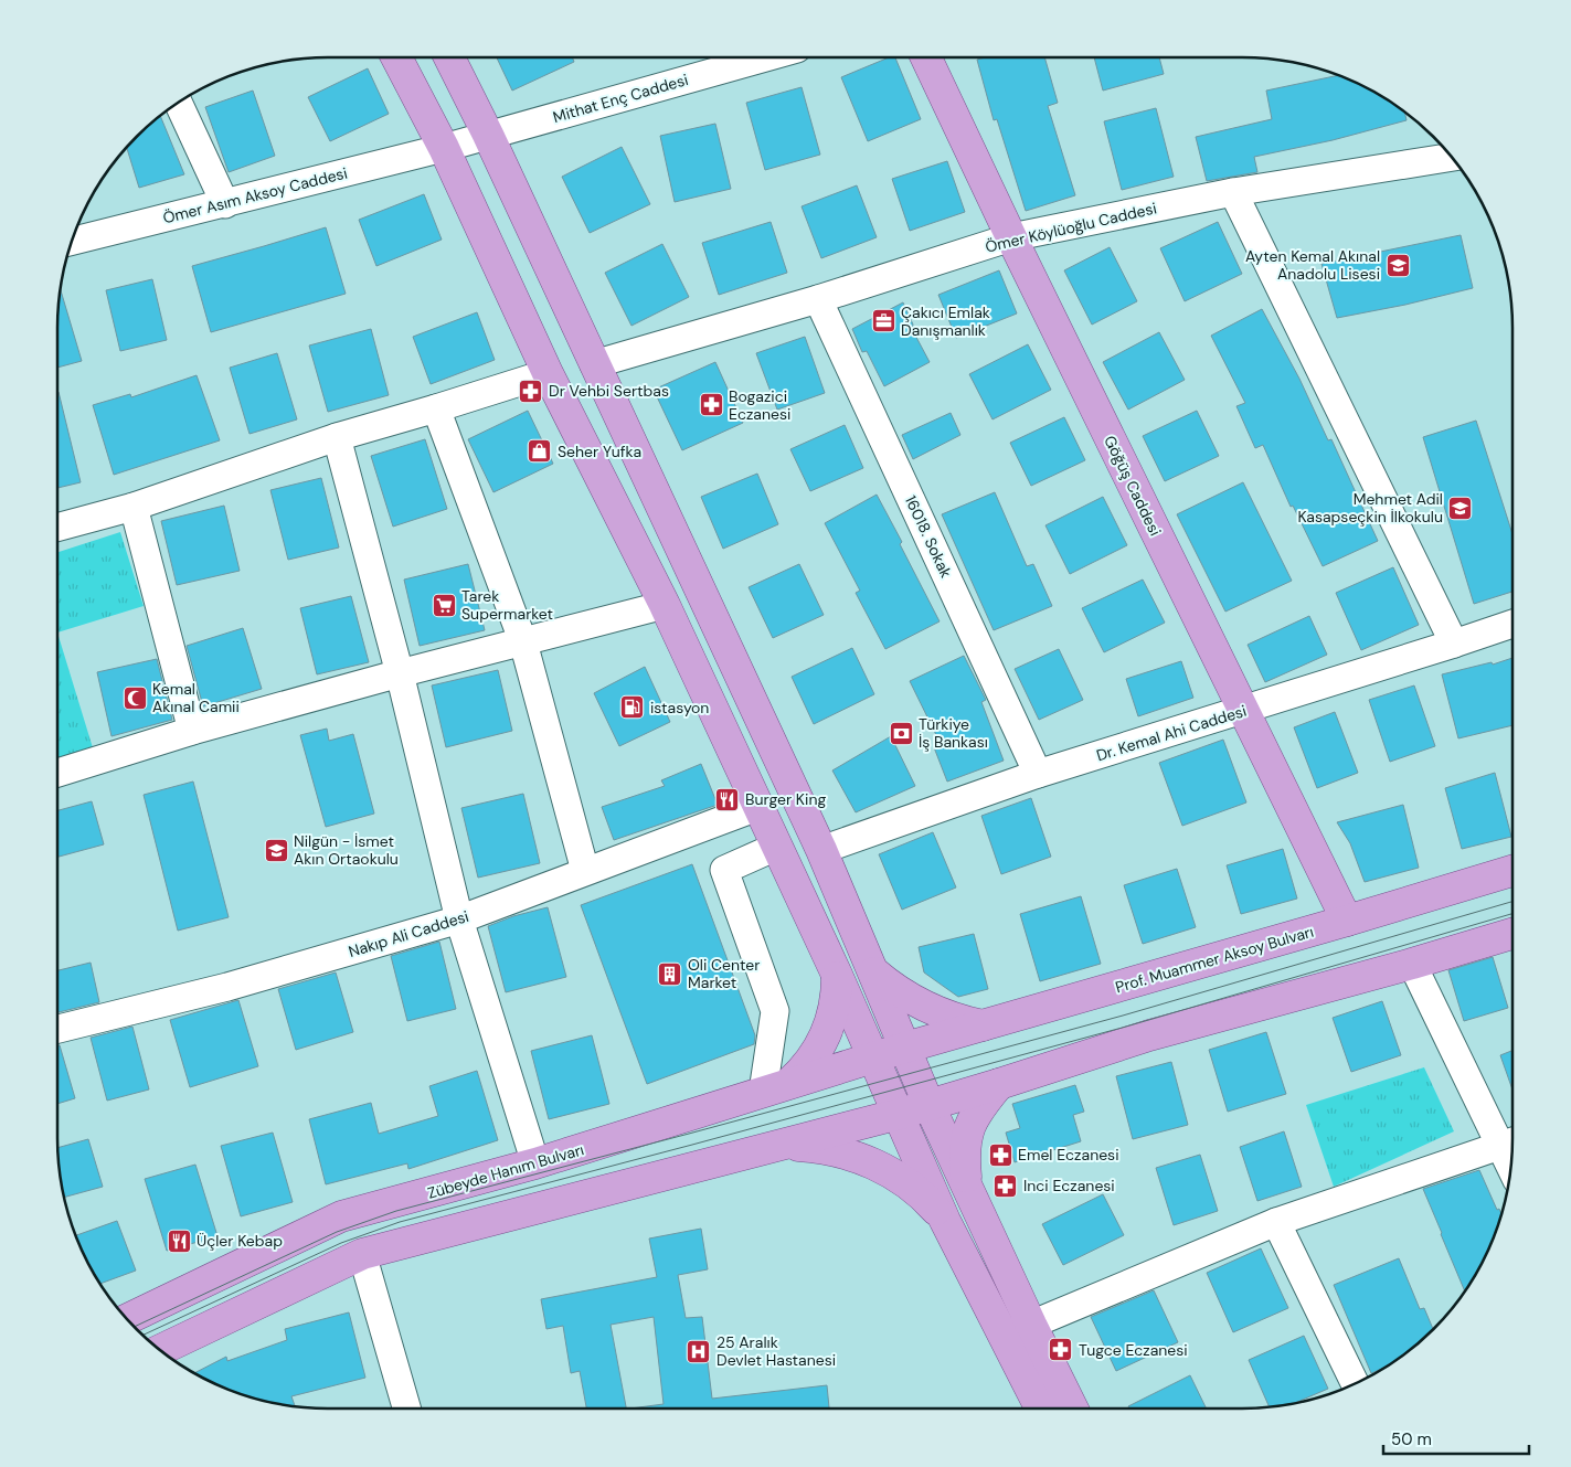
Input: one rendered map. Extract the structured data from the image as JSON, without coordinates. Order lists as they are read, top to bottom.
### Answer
{
  "streets": {
    "main road": ["Göğüş Caddesi", "Prof. Muammer Aksoy Bulvarı", "Zübeyde Hanım Bulvarı"],
    "street": [
      "Mithat Enç Caddesi",
      "Ömer Asım Aksoy Caddesi",
      "Ömer Köylüoğlu Caddesi",
      "16018. Sokak",
      "Dr. Kemal Ahi Caddesi",
      "Nakıp Ali Caddesi"
    ]
  },
  "crossings": [
    ["Mithat Enç Caddesi", "Ömer Asım Aksoy Caddesi"],
    ["Ömer Köylüoğlu Caddesi", "Göğüş Caddesi"],
    ["Ömer Köylüoğlu Caddesi", "16018. Sokak"],
    ["Göğüş Caddesi", "Dr. Kemal Ahi Caddesi"],
    ["Göğüş Caddesi", "Prof. Muammer Aksoy Bulvarı"],
    ["16018. Sokak", "Dr. Kemal Ahi Caddesi"],
    ["Prof. Muammer Aksoy Bulvarı", "Zübeyde Hanım Bulvarı"]
  ],
  "places": {
    "school or university": ["Ayten Kemal Akınal Anadolu Lisesi", "Mehmet Adil Kasapseçkin İlkokulu", "Nilgün - İsmet Akın Ortaokulu"],
    "office": ["Çakıcı Emlak Danışmanlık"],
    "pharmacy": [
      "Dr Vehbi Sertbas",
      "Bogazici Eczanesi",
      "Emel Eczanesi",
      "Inci Eczanesi",
      "Tugce Eczanesi"
    ],
    "shop": ["Seher Yufka"],
    "supermarket": ["Tarek Supermarket"],
    "mosque": ["Kemal Akınal Camii"],
    "fuel station": ["istasyon"],
    "bank": ["Türkiye İş Bankası"],
    "restaurant": ["Burger King", "Üçler Kebap"],
    "building": ["Oli Center Market"],
    "hospital": ["25 Aralık Devlet Hastanesi"]
  },
  "scale_bar": "50 m"
}
